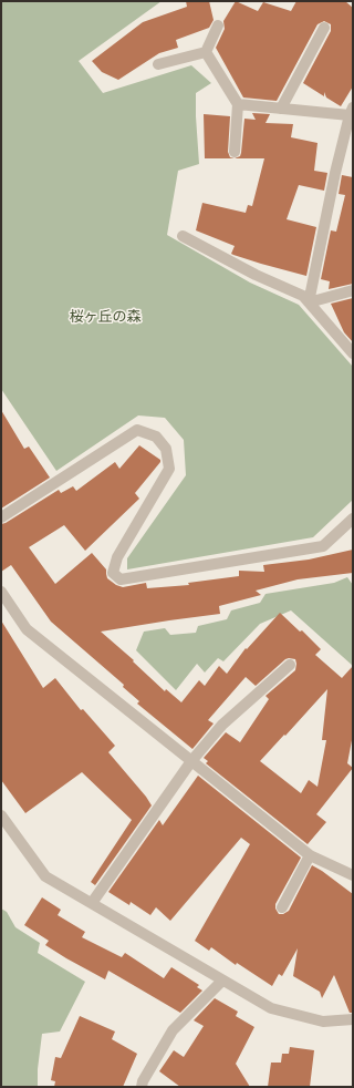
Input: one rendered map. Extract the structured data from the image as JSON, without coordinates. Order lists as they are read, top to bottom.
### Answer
{
  "parks": ["桜ヶ丘の森"]
}
